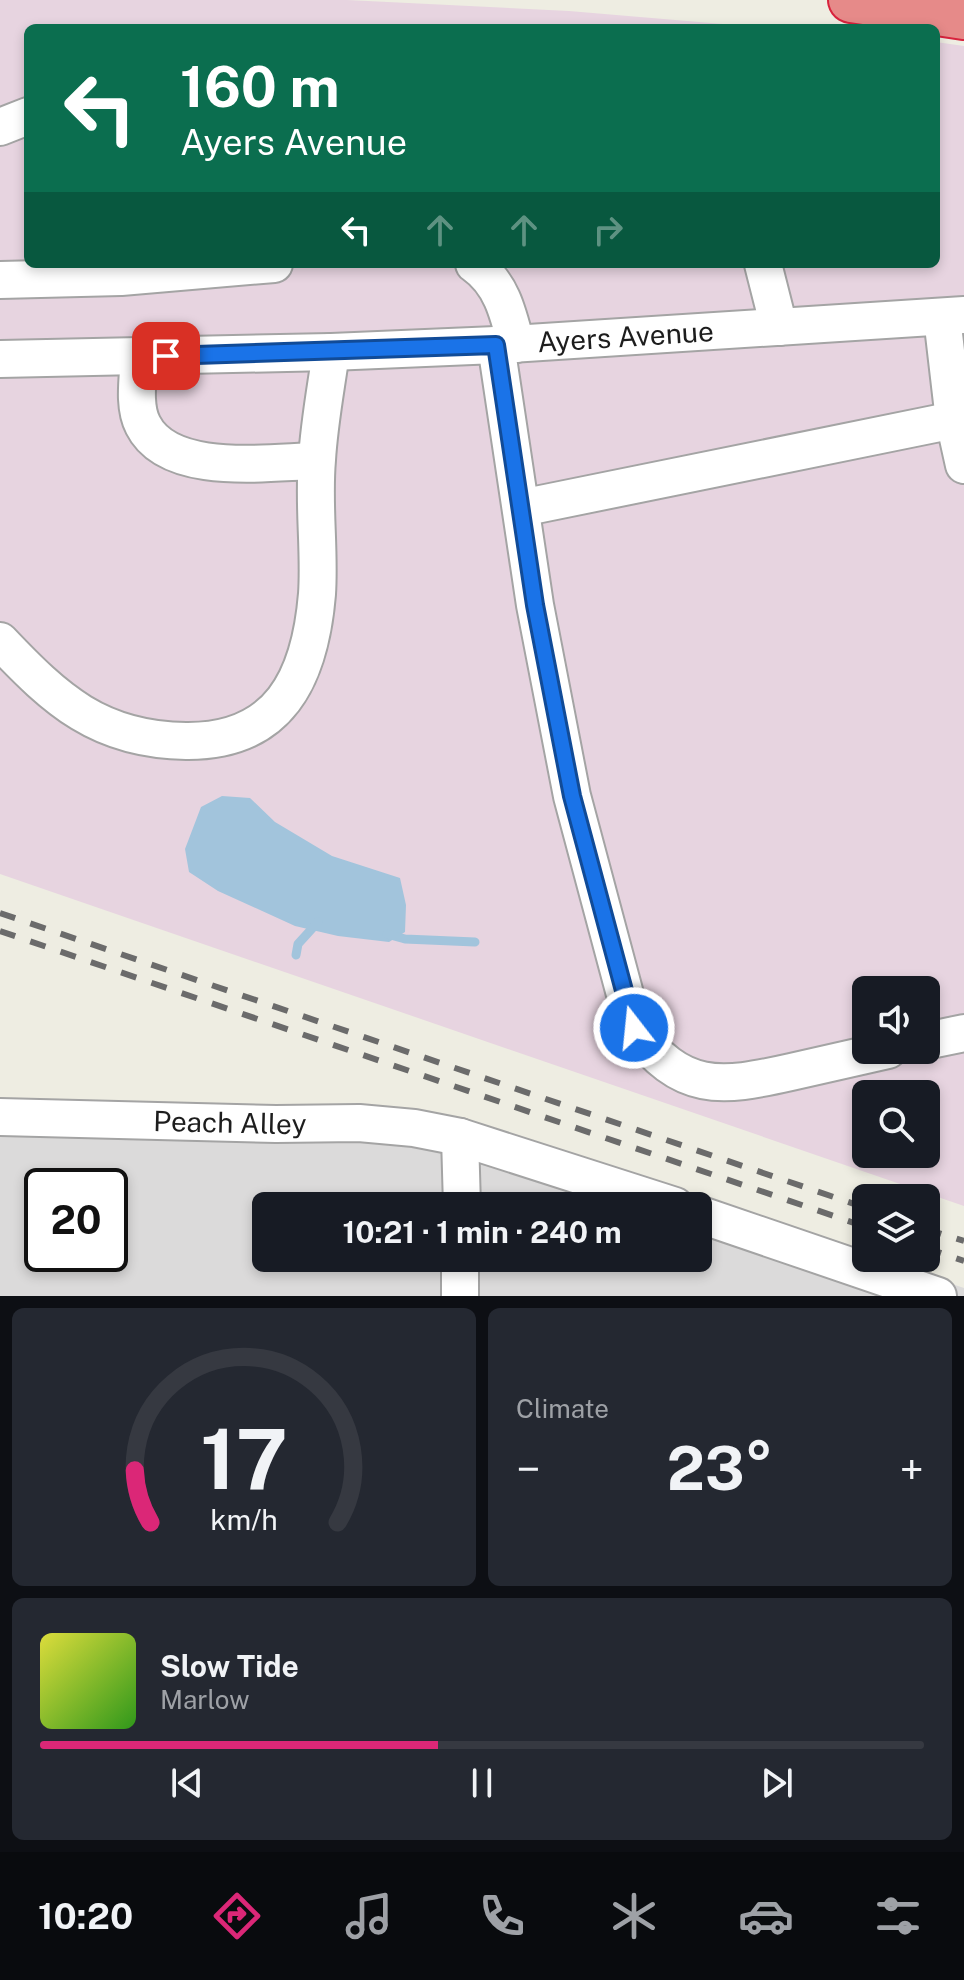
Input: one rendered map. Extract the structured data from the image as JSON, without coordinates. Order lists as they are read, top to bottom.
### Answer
{
  "streets": {
    "street": ["Ayers Avenue", "Peach Alley"]
  },
  "page": {
    "turn": ["160 m", "Ayers Avenue"],
    "limit": "20",
    "trip": "10:21 · 1 min · 240 m",
    "tile": "Climate",
    "heat": ["−", "23°", "+"],
    "song": ["Slow Tide", "Marlow"],
    "tabs": "10:20",
    "gauge": ["17", "km/h"]
  }
}
